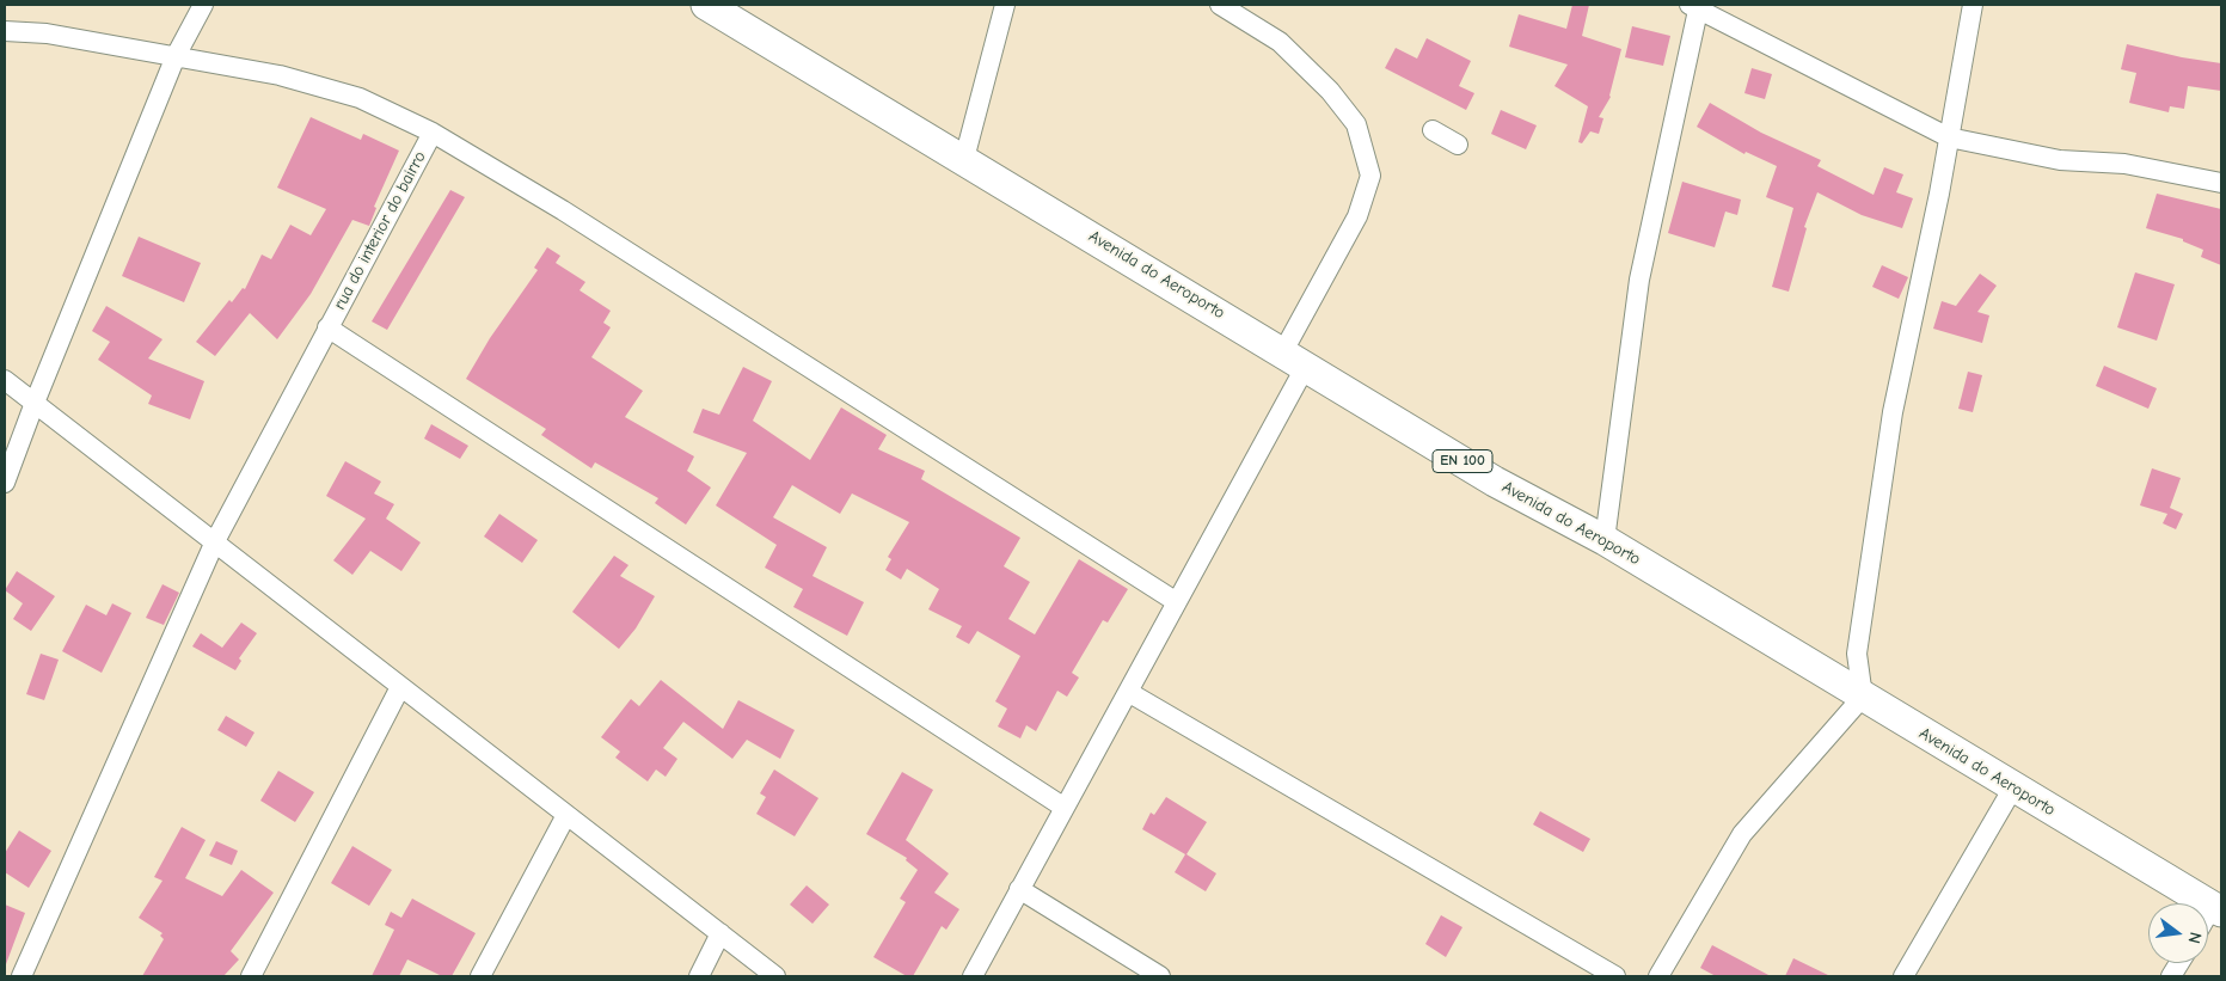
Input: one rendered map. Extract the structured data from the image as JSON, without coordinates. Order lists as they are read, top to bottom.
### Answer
{
  "streets": {
    "main road": ["Avenida do Aeroporto", "EN 100"],
    "street": ["rua do interior do bairro"]
  },
  "north": "right"
}
